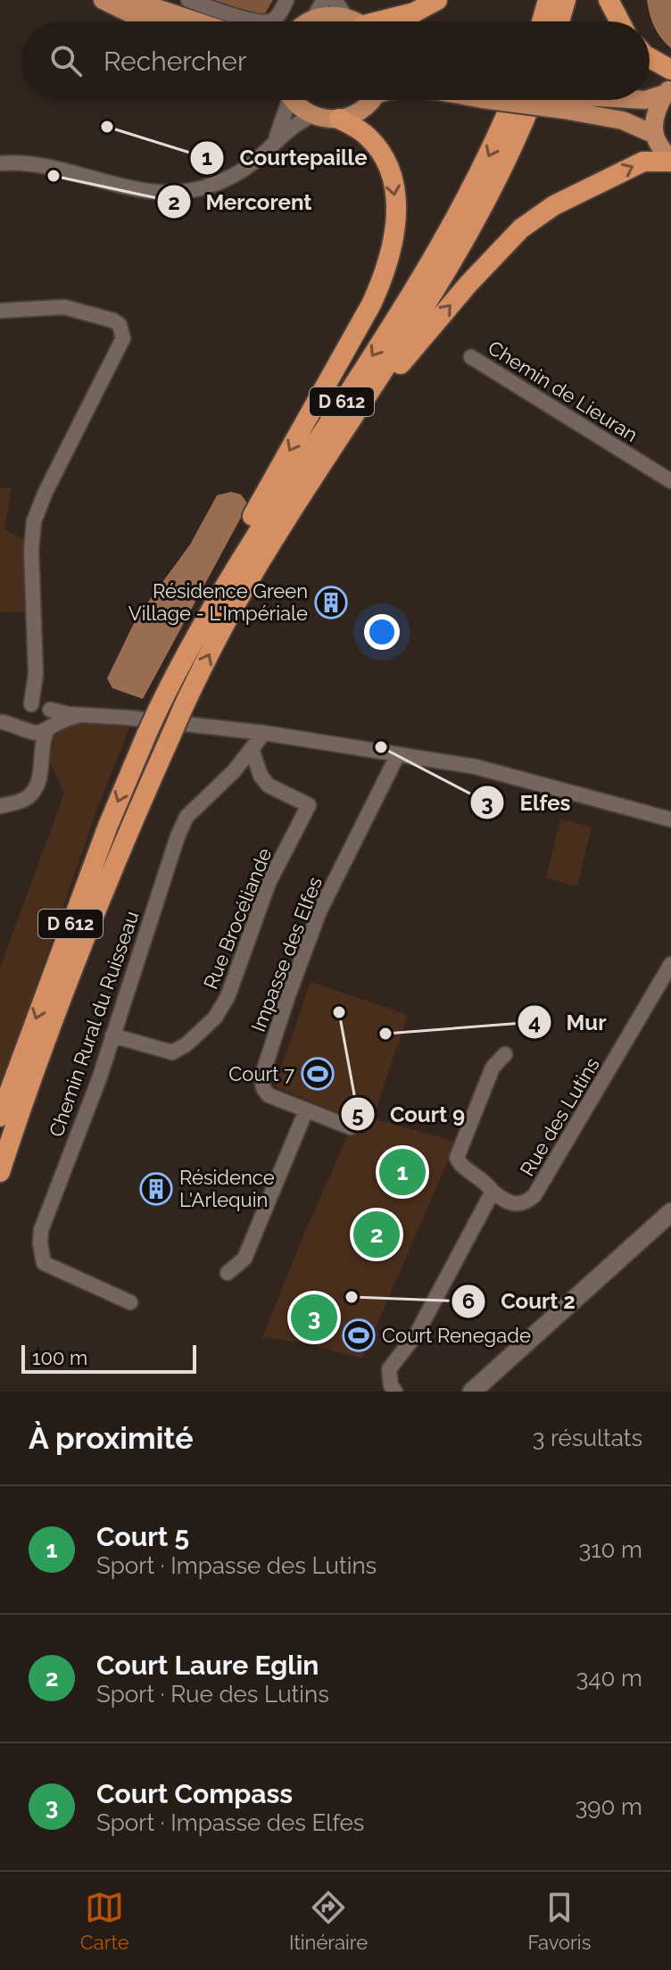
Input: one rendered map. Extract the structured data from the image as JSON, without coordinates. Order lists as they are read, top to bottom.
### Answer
{
  "streets": {
    "highway": ["D 612"],
    "street": [
      "Chemin de Lieuran",
      "Rue Brocéliande",
      "Impasse des Elfes",
      "Chemin Rural du Ruisseau",
      "Rue des Lutins"
    ]
  },
  "crossings": [
    ["Rue Brocéliande", "Chemin Rural du Ruisseau"]
  ],
  "places": {
    "other": [
      "Courtepaille",
      "Mercorent",
      "Elfes",
      "Court 9",
      "Mur",
      "Court 2"
    ],
    "building": ["Résidence Green Village - L'Impériale", "Résidence L'Arlequin"],
    "sports": ["Court 7", "Court Renegade"]
  },
  "scale_bar": "100 m",
  "page": {
    "search": "Rechercher",
    "pins": ["1", "2", "3"],
    "scale": "100 m",
    "heading": ["À proximité", "3 résultats"],
    "list": [
      {
        "mark": "1",
        "name": "Court 5",
        "note": "Sport · Impasse des Lutins",
        "value": "310 m"
      },
      {
        "mark": "2",
        "name": "Court Laure Eglin",
        "note": "Sport · Rue des Lutins",
        "value": "340 m"
      },
      {
        "mark": "3",
        "name": "Court Compass",
        "note": "Sport · Impasse des Elfes",
        "value": "390 m"
      }
    ],
    "nav": ["Carte", "Itinéraire", "Favoris"]
  }
}
